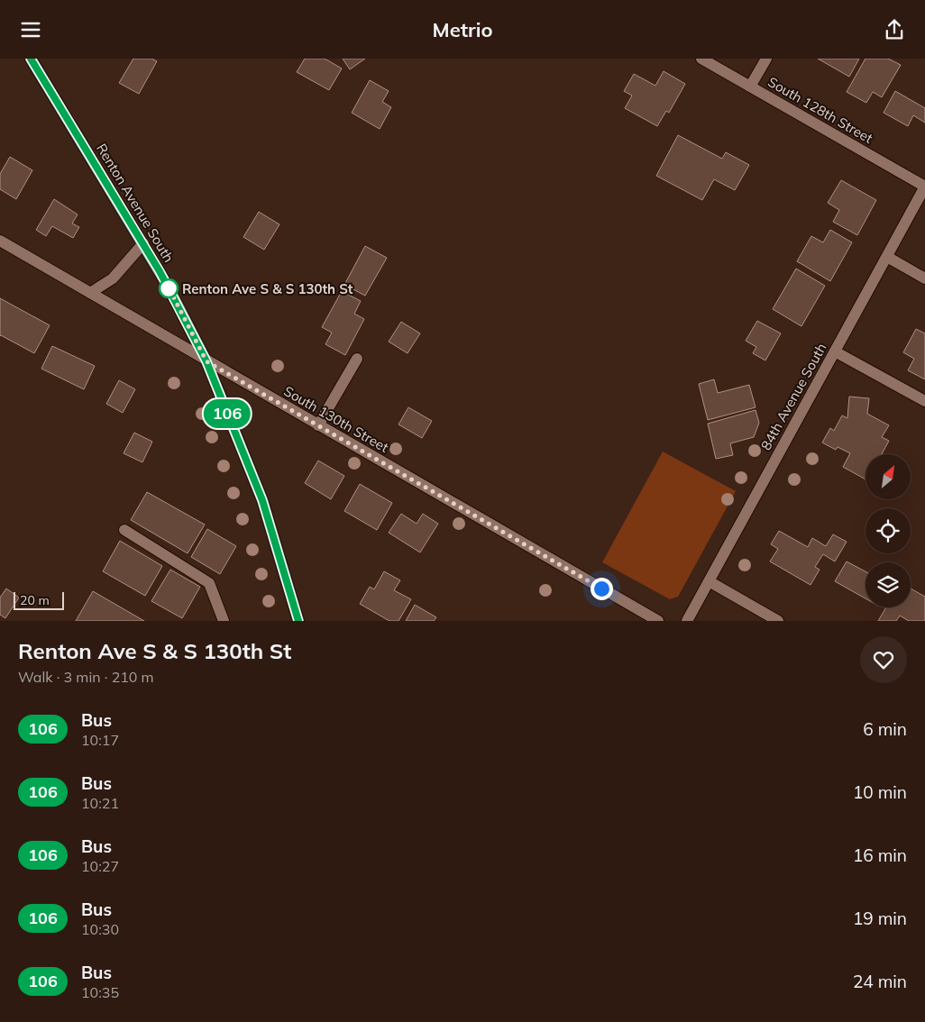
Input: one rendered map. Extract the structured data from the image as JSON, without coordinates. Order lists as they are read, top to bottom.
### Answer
{
  "streets": {
    "main road": ["Renton Avenue South"],
    "street": ["South 128th Street", "84th Avenue South", "South 130th Street"]
  },
  "crossings": [
    ["South 128th Street", "84th Avenue South"],
    ["Renton Avenue South", "South 130th Street"]
  ],
  "places": ["Renton Ave S & S 130th St"],
  "lines": ["bus line 106"],
  "scale_bar": "20 m",
  "north": "top right",
  "page": {
    "header": "Metrio",
    "on_map": "106",
    "scale": "20 m",
    "heading": ["Renton Ave S & S 130th St", "Walk · 3 min · 210 m"],
    "list": [
      {
        "mark": "106",
        "name": "Bus",
        "note": "10:17",
        "value": "6 min"
      },
      {
        "mark": "106",
        "name": "Bus",
        "note": "10:21",
        "value": "10 min"
      },
      {
        "mark": "106",
        "name": "Bus",
        "note": "10:27",
        "value": "16 min"
      },
      {
        "mark": "106",
        "name": "Bus",
        "note": "10:30",
        "value": "19 min"
      },
      {
        "mark": "106",
        "name": "Bus",
        "note": "10:35",
        "value": "24 min"
      }
    ]
  }
}
